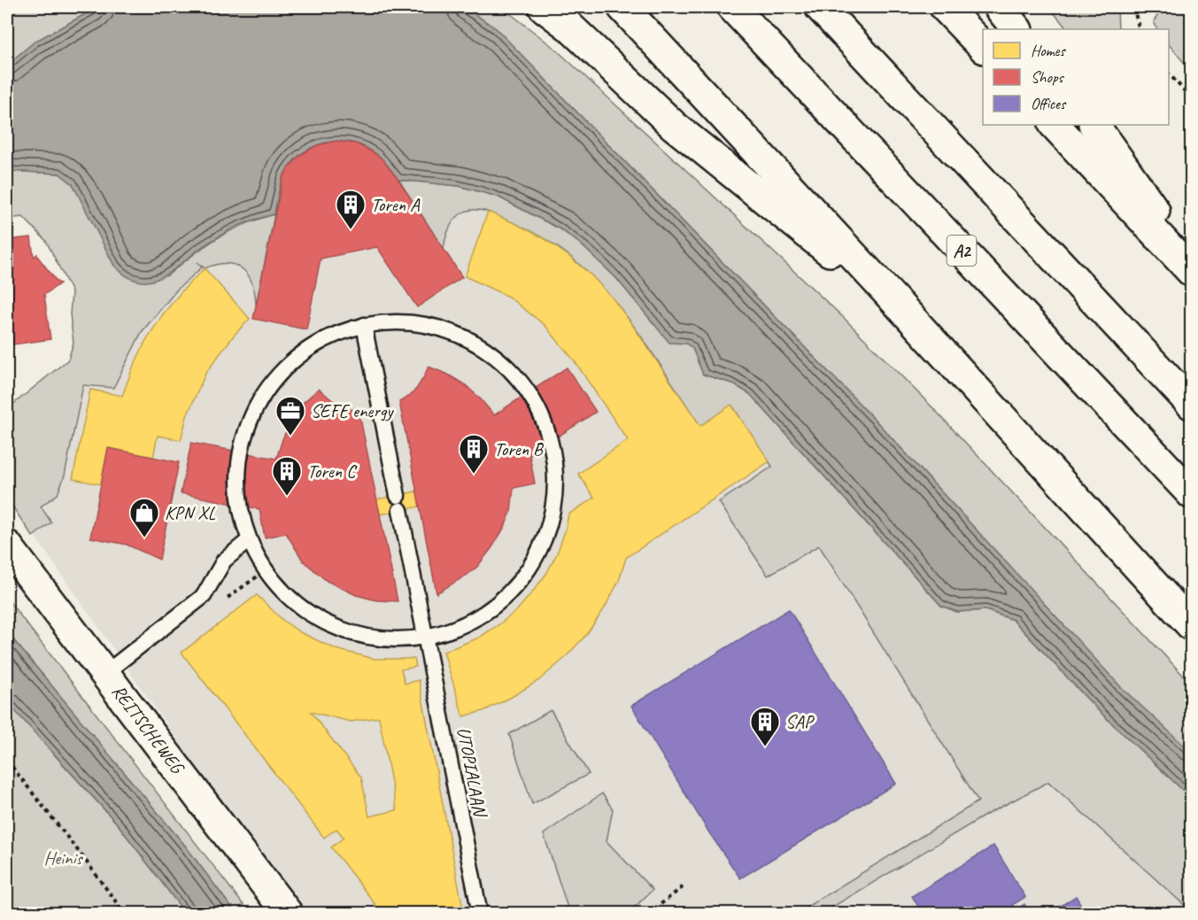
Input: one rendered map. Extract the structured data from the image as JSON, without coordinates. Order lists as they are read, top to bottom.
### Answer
{
  "streets": {
    "main road": ["A2", "REITSCHEWEG"],
    "lane": ["UTOPIALAAN"]
  },
  "parks": ["Heinis"],
  "places": {
    "building": [
      "Toren A",
      "Toren B",
      "Toren C",
      "SAP"
    ],
    "office": ["SEFE energy"],
    "shop": ["KPN XL"]
  },
  "legend": ["Homes", "Shops", "Offices"]
}
